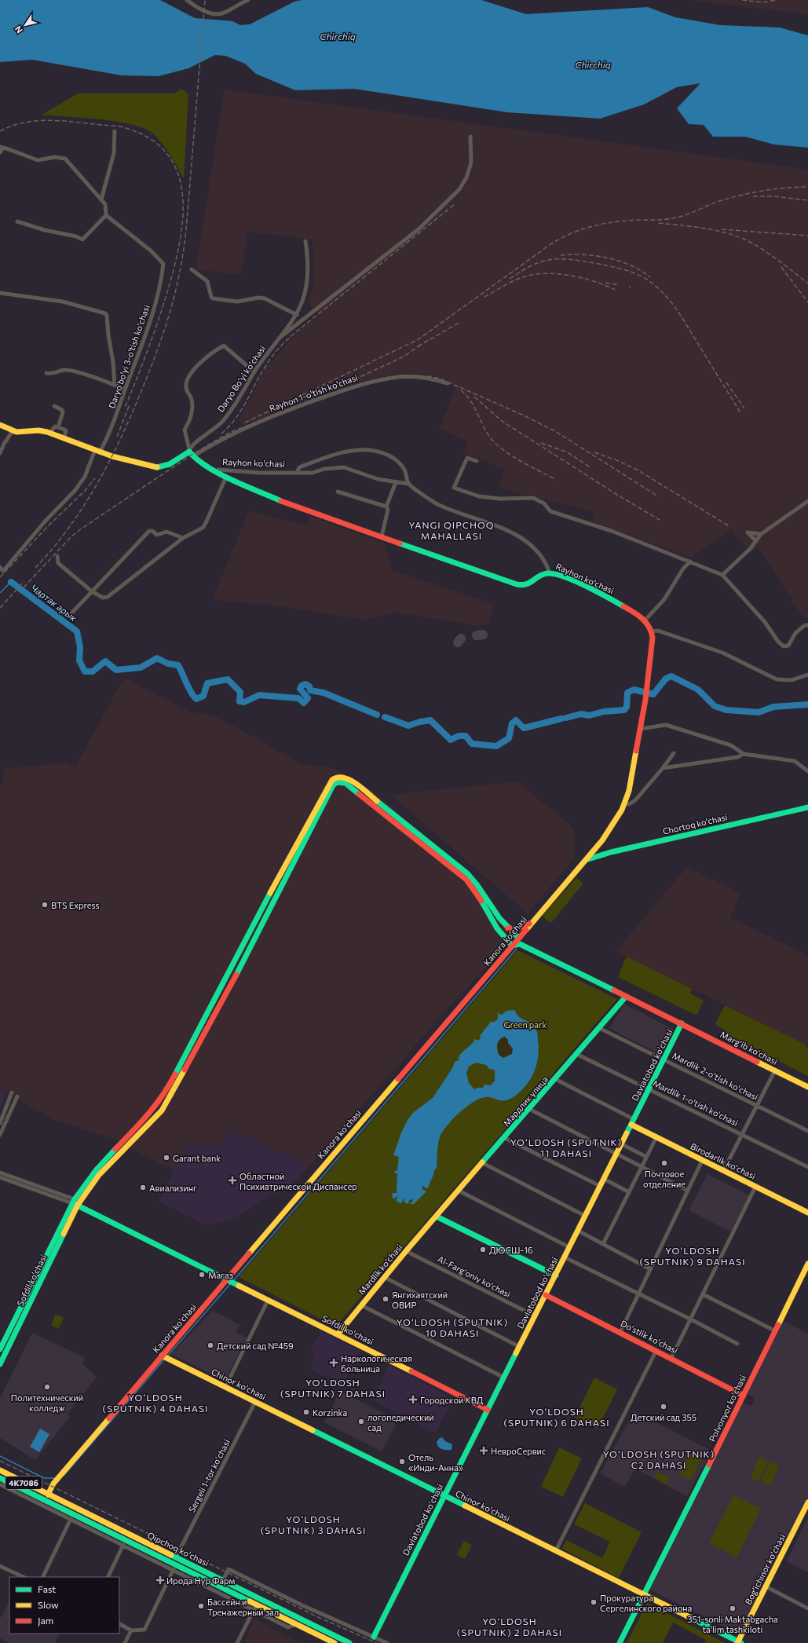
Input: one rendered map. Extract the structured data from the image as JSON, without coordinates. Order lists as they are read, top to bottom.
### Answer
{
  "streets": {
    "street": [
      "Daryo bo'yi 3-o'tish ko'chasi",
      "Daryo Boʻyi koʻchasi",
      "Rayhon 1-o'tish ko'chasi",
      "Rayhon ko'chasi",
      "Chortoq ko'chasi",
      "Kanora ko'chasi",
      "Marg‘ib ko‘chasi",
      "Davlatobod ko'chasi",
      "Mardlik 2-o'tish ko'chasi",
      "Мардлик улица",
      "Mardlik 1-o'tish ko'chasi",
      "Birodarlik ko'chasi",
      "Mardlik ko‘chasi",
      "Al-Farg‘oniy ko‘chasi",
      "Sofdil ko'chasi",
      "Do'stlik ko'chasi",
      "Chinor ko'chasi",
      "Polvonyor koʻchasi",
      "Sergeli 1-tor ko'chasi",
      "4К708б",
      "Qipchoq ko'chasi",
      "Bogʻichinor koʻchasi"
    ]
  },
  "crossings": [
    ["Daryo bo'yi 3-o'tish ko'chasi", "Daryo Boʻyi koʻchasi"],
    ["Rayhon ko'chasi", "Chortoq ko'chasi"],
    ["Rayhon ko'chasi", "Kanora ko'chasi"],
    ["Chortoq ko'chasi", "Kanora ko'chasi"],
    ["Kanora ko'chasi", "Sofdil ko'chasi"],
    ["Kanora ko'chasi", "Chinor ko'chasi"],
    ["Kanora ko'chasi", "Qipchoq ko'chasi"],
    ["Marg‘ib ko‘chasi", "Davlatobod ko'chasi"],
    ["Marg‘ib ko‘chasi", "Мардлик улица"],
    ["Davlatobod ko'chasi", "Mardlik 2-o'tish ko'chasi"],
    ["Davlatobod ko'chasi", "Mardlik 1-o'tish ko'chasi"],
    ["Davlatobod ko'chasi", "Birodarlik ko'chasi"],
    ["Davlatobod ko'chasi", "Al-Farg‘oniy ko‘chasi"],
    ["Davlatobod ko'chasi", "Sofdil ko'chasi"],
    ["Davlatobod ko'chasi", "Do'stlik ko'chasi"],
    ["Davlatobod ko'chasi", "Chinor ko'chasi"],
    ["Mardlik 2-o'tish ko'chasi", "Мардлик улица"],
    ["Мардлик улица", "Mardlik 1-o'tish ko'chasi"],
    ["Мардлик улица", "Mardlik ko‘chasi"],
    ["Mardlik ko‘chasi", "Al-Farg‘oniy ko‘chasi"],
    ["Mardlik ko‘chasi", "Sofdil ko'chasi"],
    ["Do'stlik ko'chasi", "Polvonyor koʻchasi"],
    ["Chinor ko'chasi", "Polvonyor koʻchasi"],
    ["Chinor ko'chasi", "Sergeli 1-tor ko'chasi"],
    ["Chinor ko'chasi", "Bogʻichinor koʻchasi"],
    ["Sergeli 1-tor ko'chasi", "Qipchoq ko'chasi"]
  ],
  "districts": [
    "YANGI QIPCHOQ MAHALLASI",
    "YO‘LDOSH (SPUTNIK) 11 DAHASI",
    "YO‘LDOSH (SPUTNIK) 9 DAHASI",
    "YO‘LDOSH (SPUTNIK) 10 DAHASI",
    "YO‘LDOSH (SPUTNIK) 7 DAHASI",
    "YO‘LDOSH (SPUTNIK) 4 DAHASI",
    "YO‘LDOSH (SPUTNIK) 6 DAHASI",
    "YO‘LDOSH (SPUTNIK) C2 DAHASI",
    "YO‘LDOSH (SPUTNIK) 3 DAHASI",
    "YO‘LDOSH (SPUTNIK) 2 DAHASI"
  ],
  "water": ["Chirchiq", "Чартак арык"],
  "parks": ["Green park"],
  "places": {
    "other": [
      "BTS Express",
      "Garant bank",
      "Почтовое отделение",
      "Авиализинг",
      "ДЮСШ-16",
      "Магаз",
      "Янгихаятский ОВИР",
      "Детский сад №459",
      "Политехнический колледж",
      "Детский сад 355",
      "Korzinka",
      "логопедический сад",
      "Отель «Инди-Анна»",
      "Прокуратура Сергелинского района",
      "Бассейн и Тренажерный зал",
      "351-sonli Maktabgacha ta'lim tashkiloti"
    ],
    "health": [
      "Областной Психиатрической Диспансер",
      "Наркологическая больница",
      "Городской КВД",
      "НевроСервис",
      "Ирода Нур Фарм"
    ]
  },
  "legend": ["Fast", "Slow", "Jam"],
  "north": "bottom left"
}
